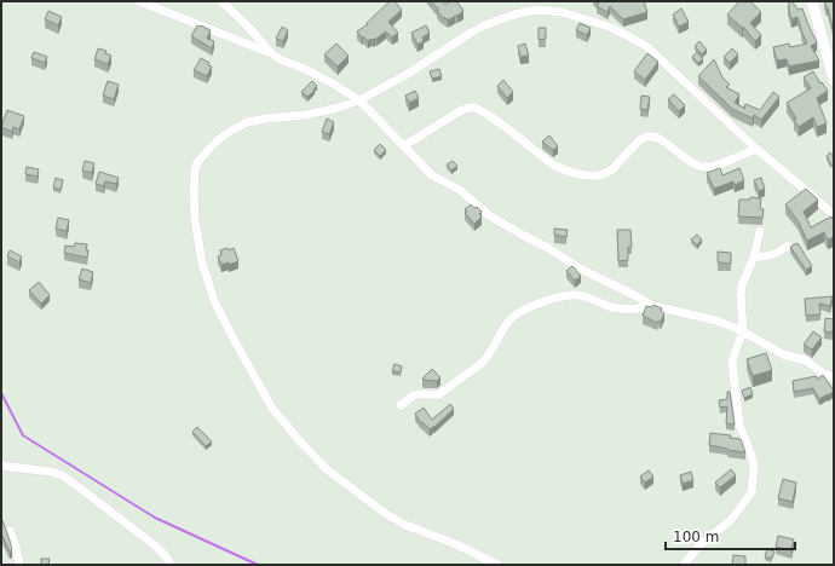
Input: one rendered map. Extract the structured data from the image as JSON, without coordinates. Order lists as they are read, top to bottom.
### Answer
{
  "scale_bar": "100 m"
}
